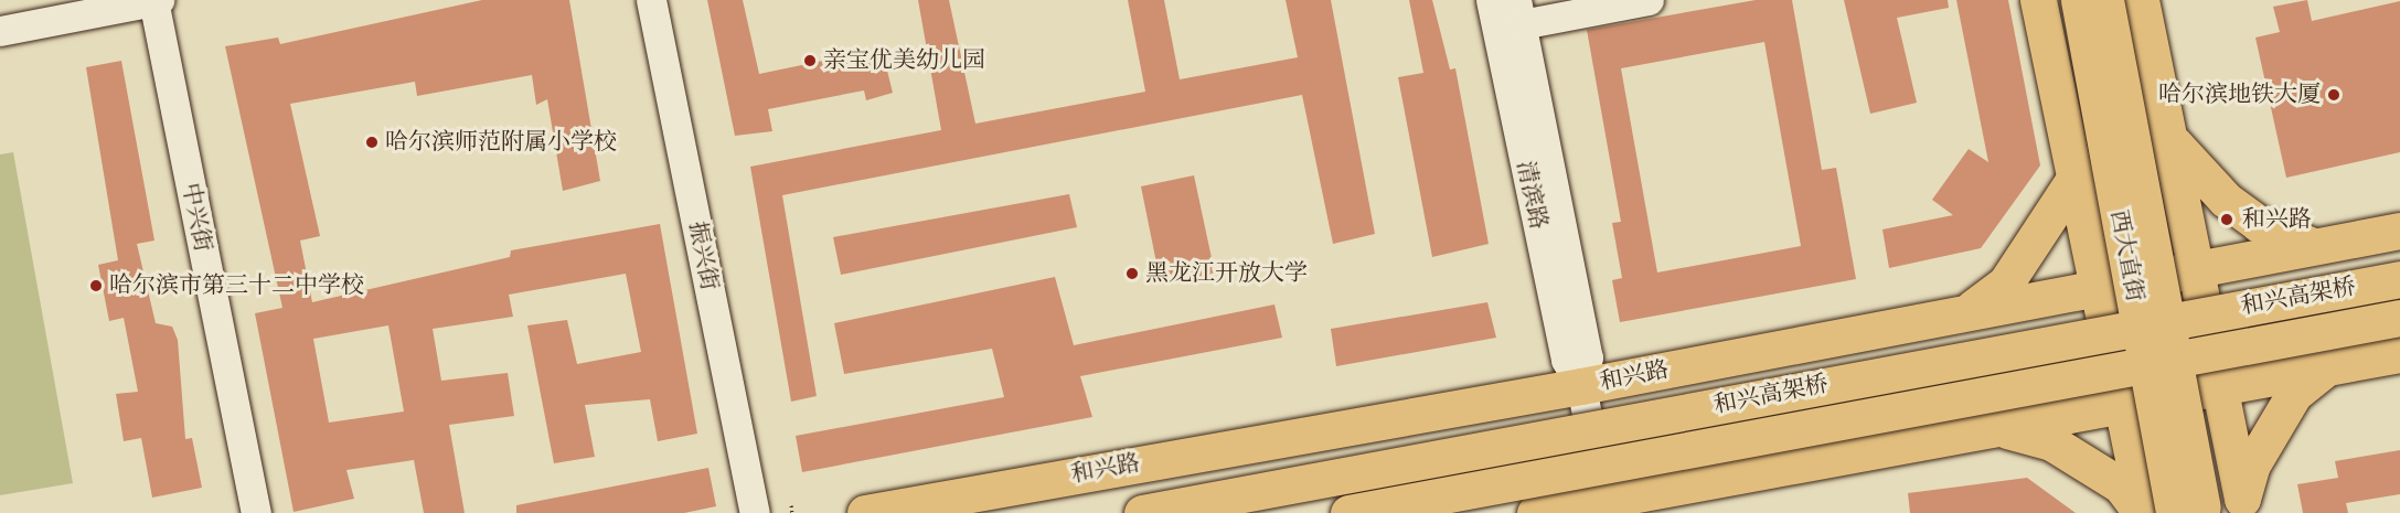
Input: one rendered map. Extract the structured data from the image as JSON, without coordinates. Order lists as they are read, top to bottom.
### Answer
{
  "streets": {
    "highway": ["西大直街", "和兴高架桥", "和兴路"],
    "street": ["清滨路", "中兴街", "振兴街"]
  },
  "crossings": [
    ["清滨路", "和兴路"]
  ],
  "places": [
    "亲宝优美幼儿园",
    "哈尔滨地铁大厦",
    "哈尔滨师范附属小学校",
    "和兴路",
    "黑龙江开放大学",
    "哈尔滨市第三十二中学校"
  ]
}
